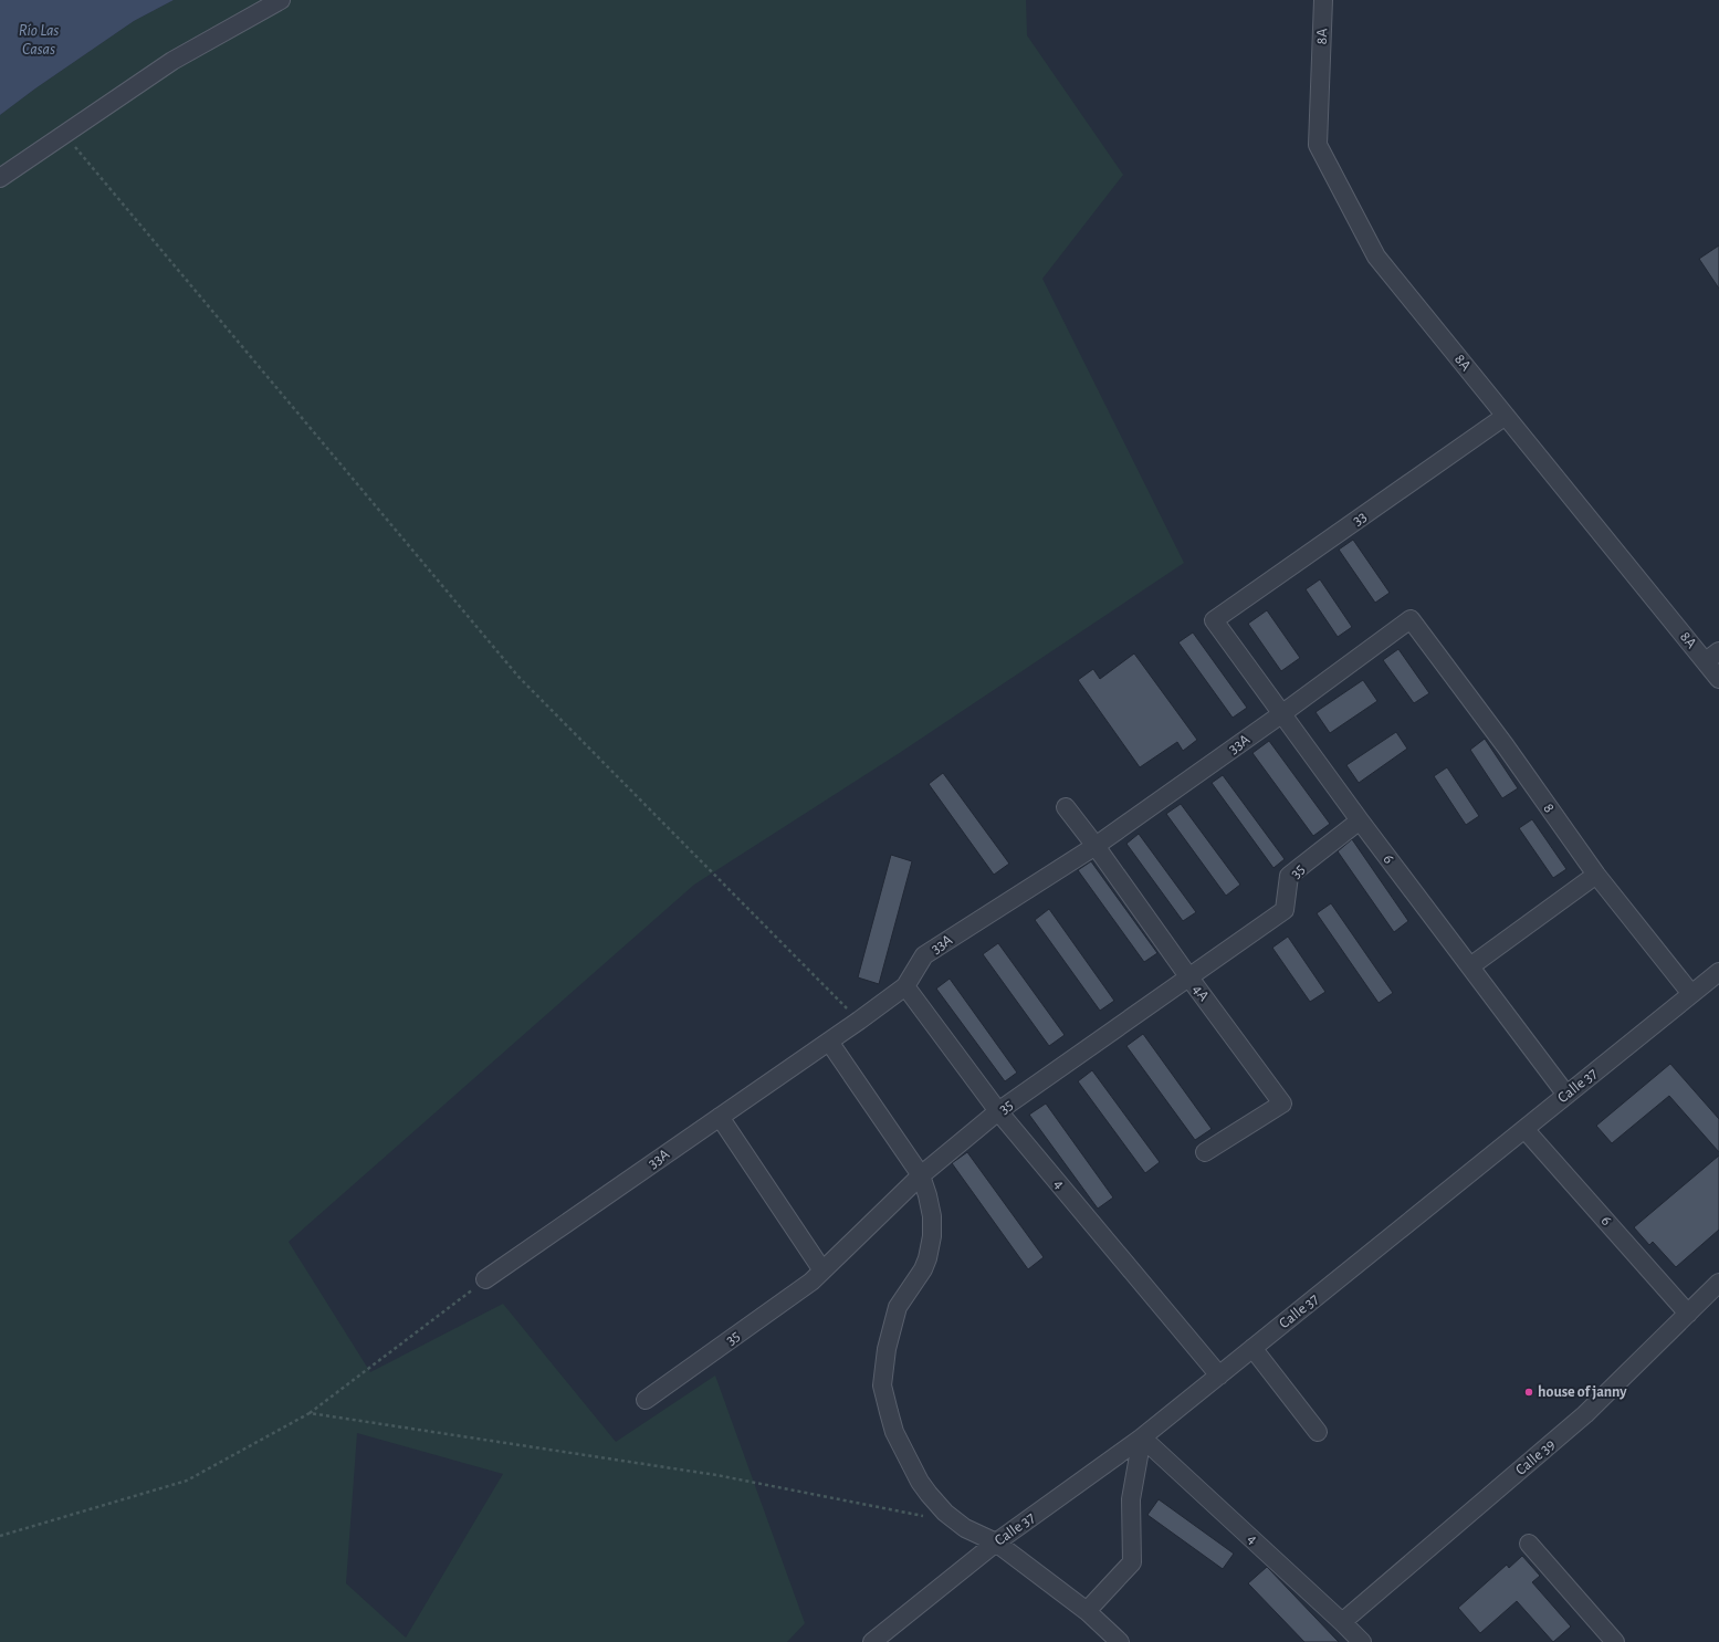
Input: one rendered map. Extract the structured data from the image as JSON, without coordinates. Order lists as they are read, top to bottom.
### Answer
{
  "streets": {
    "street": [
      "8A",
      "33",
      "33A",
      "8",
      "6",
      "35",
      "4A",
      "Calle 37",
      "4",
      "Calle 39"
    ]
  },
  "crossings": [
    ["8A", "33"],
    ["33", "6"],
    ["33A", "8"],
    ["33A", "6"],
    ["33A", "4A"],
    ["33A", "4"],
    ["8", "Calle 37"],
    ["6", "35"],
    ["6", "Calle 37"],
    ["6", "Calle 39"],
    ["35", "4A"],
    ["35", "4"],
    ["Calle 37", "4"],
    ["4", "Calle 39"]
  ],
  "water": ["Río Las Casas"],
  "places": ["house of janny"]
}
